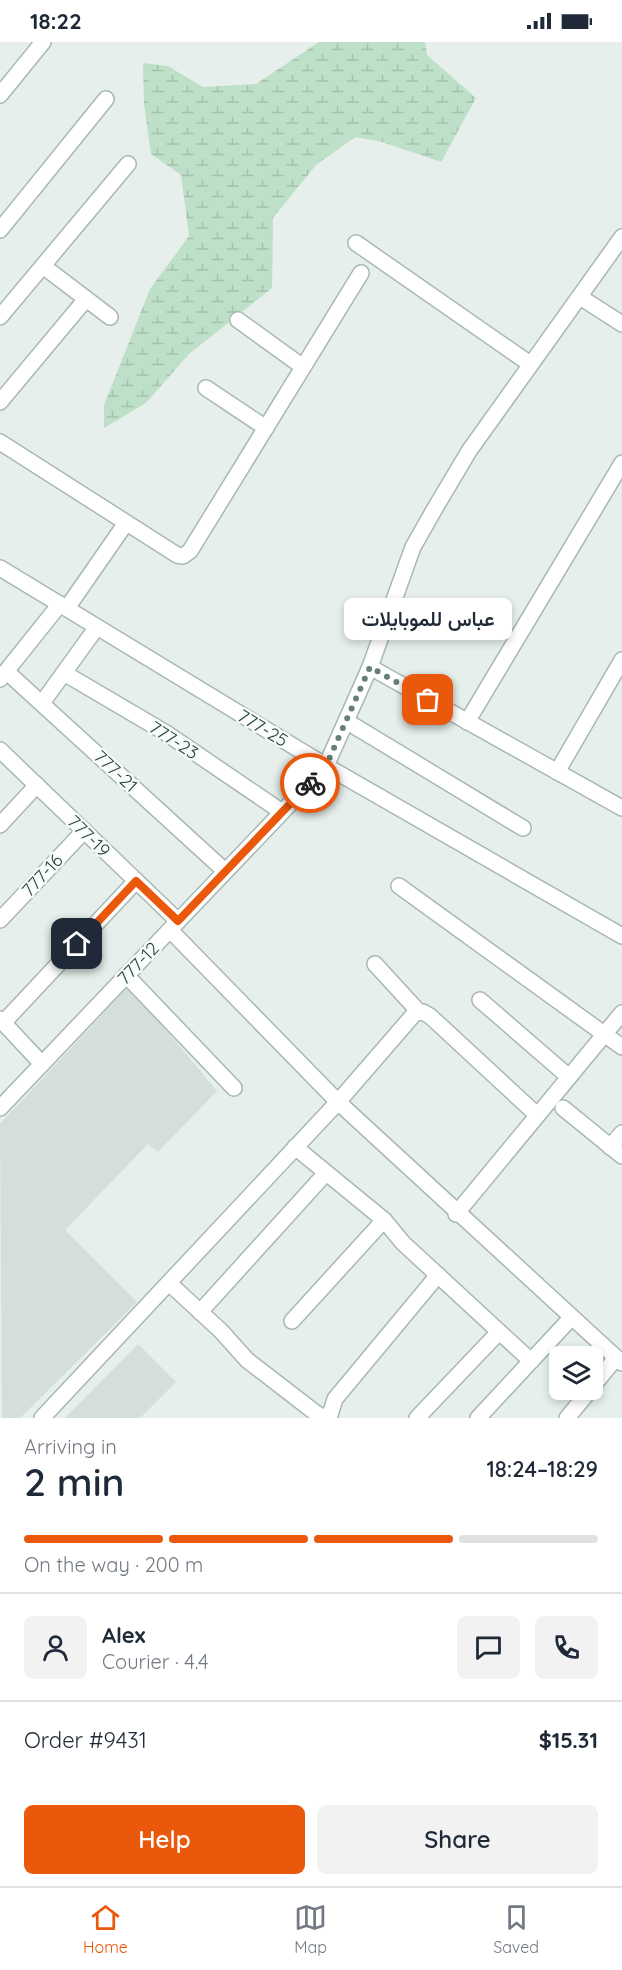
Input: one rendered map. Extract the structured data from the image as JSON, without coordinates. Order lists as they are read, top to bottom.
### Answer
{
  "streets": {
    "street": [
      "777-25",
      "777-23",
      "777-21",
      "777-19",
      "777-16",
      "777-12"
    ]
  },
  "crossings": [
    ["777-25", "777-12"],
    ["777-23", "777-12"],
    ["777-21", "777-12"],
    ["777-19", "777-16"],
    ["777-19", "777-12"]
  ],
  "places": ["عباس للموبايلات"],
  "page": {
    "status": "18:22",
    "bubble": "عباس للموبايلات",
    "heading": ["2 min", "Arriving in", "18:24–18:29"],
    "panel": [
      "Alex",
      "Courier · 4.4",
      "Order #9431",
      "$15.31"
    ],
    "bar": "On the way · 200 m",
    "buttons": ["Help", "Share"],
    "tabs": ["Home", "Map", "Saved"]
  }
}
